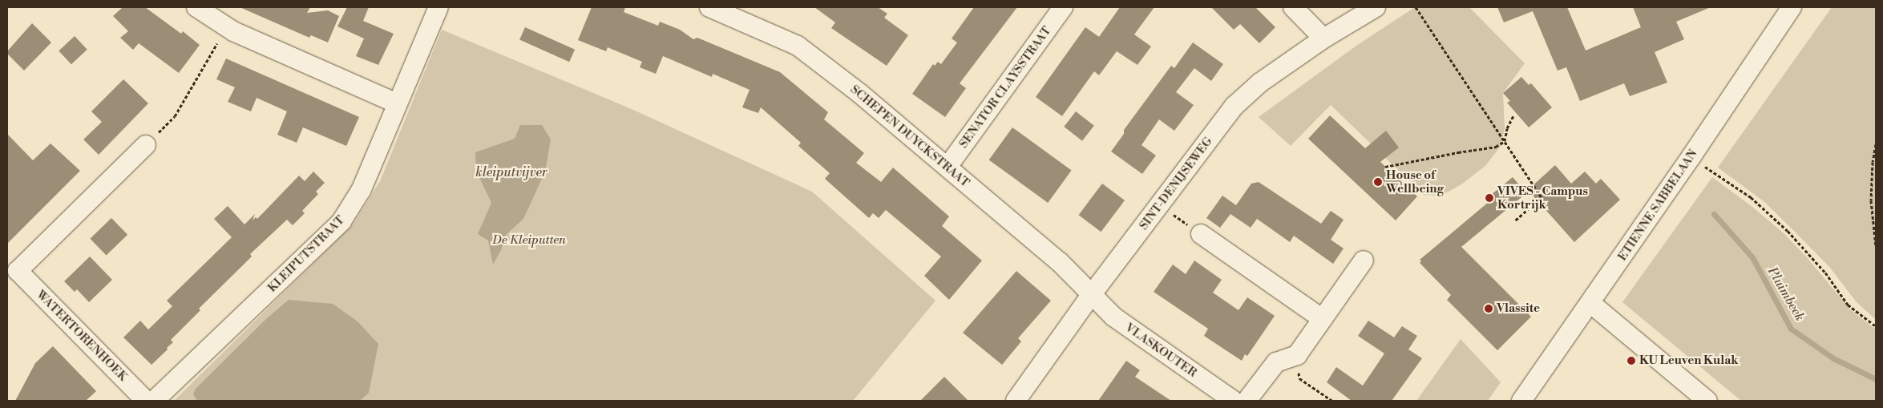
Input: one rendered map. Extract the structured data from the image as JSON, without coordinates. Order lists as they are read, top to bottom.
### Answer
{
  "streets": {
    "street": [
      "SENATOR CLAYSSTRAAT",
      "SCHEPEN DUYCKSTRAAT",
      "SINT-DENIJSEWEG",
      "ETIENNE SABBELAAN",
      "KLEIPUTSTRAAT",
      "WATERTORENHOEK",
      "VLASKOUTER"
    ]
  },
  "crossings": [
    ["SENATOR CLAYSSTRAAT", "SCHEPEN DUYCKSTRAAT"],
    ["SCHEPEN DUYCKSTRAAT", "SINT-DENIJSEWEG"],
    ["SCHEPEN DUYCKSTRAAT", "VLASKOUTER"],
    ["SINT-DENIJSEWEG", "VLASKOUTER"]
  ],
  "water": ["kleiputvijver", "Pluimbeek"],
  "parks": ["De Kleiputten"],
  "places": [
    "House of Wellbeing",
    "VIVES - Campus Kortrijk",
    "Vlassite",
    "KU Leuven Kulak"
  ]
}
